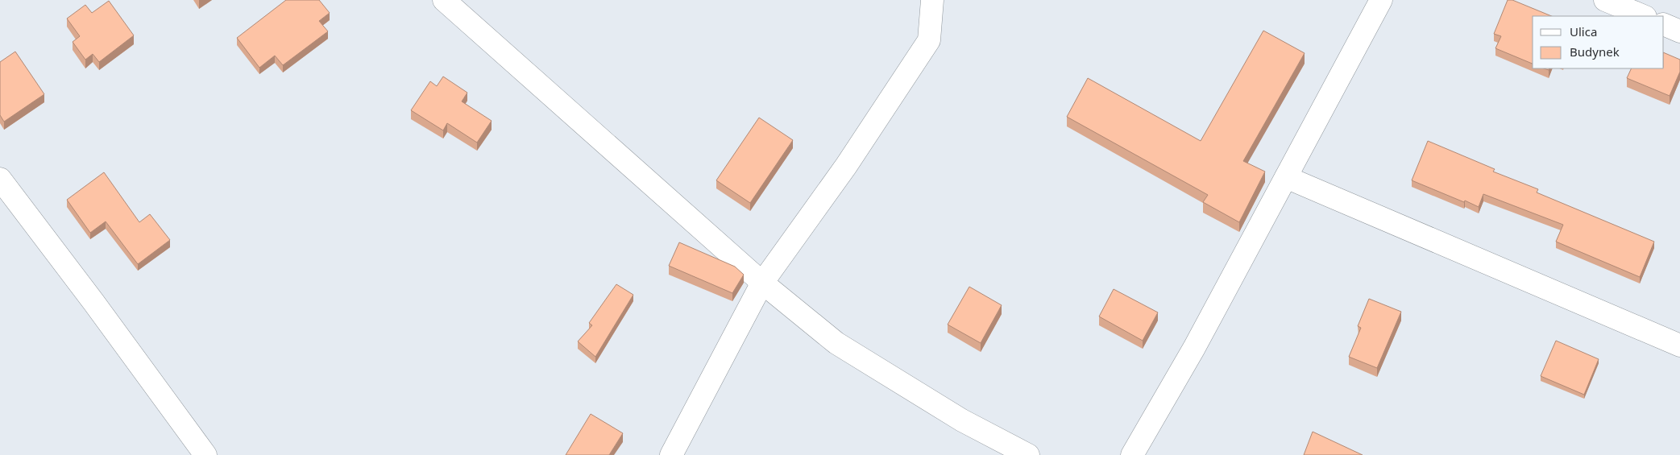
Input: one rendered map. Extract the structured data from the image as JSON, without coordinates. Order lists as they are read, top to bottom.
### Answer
{
  "legend": ["Ulica", "Budynek"]
}
